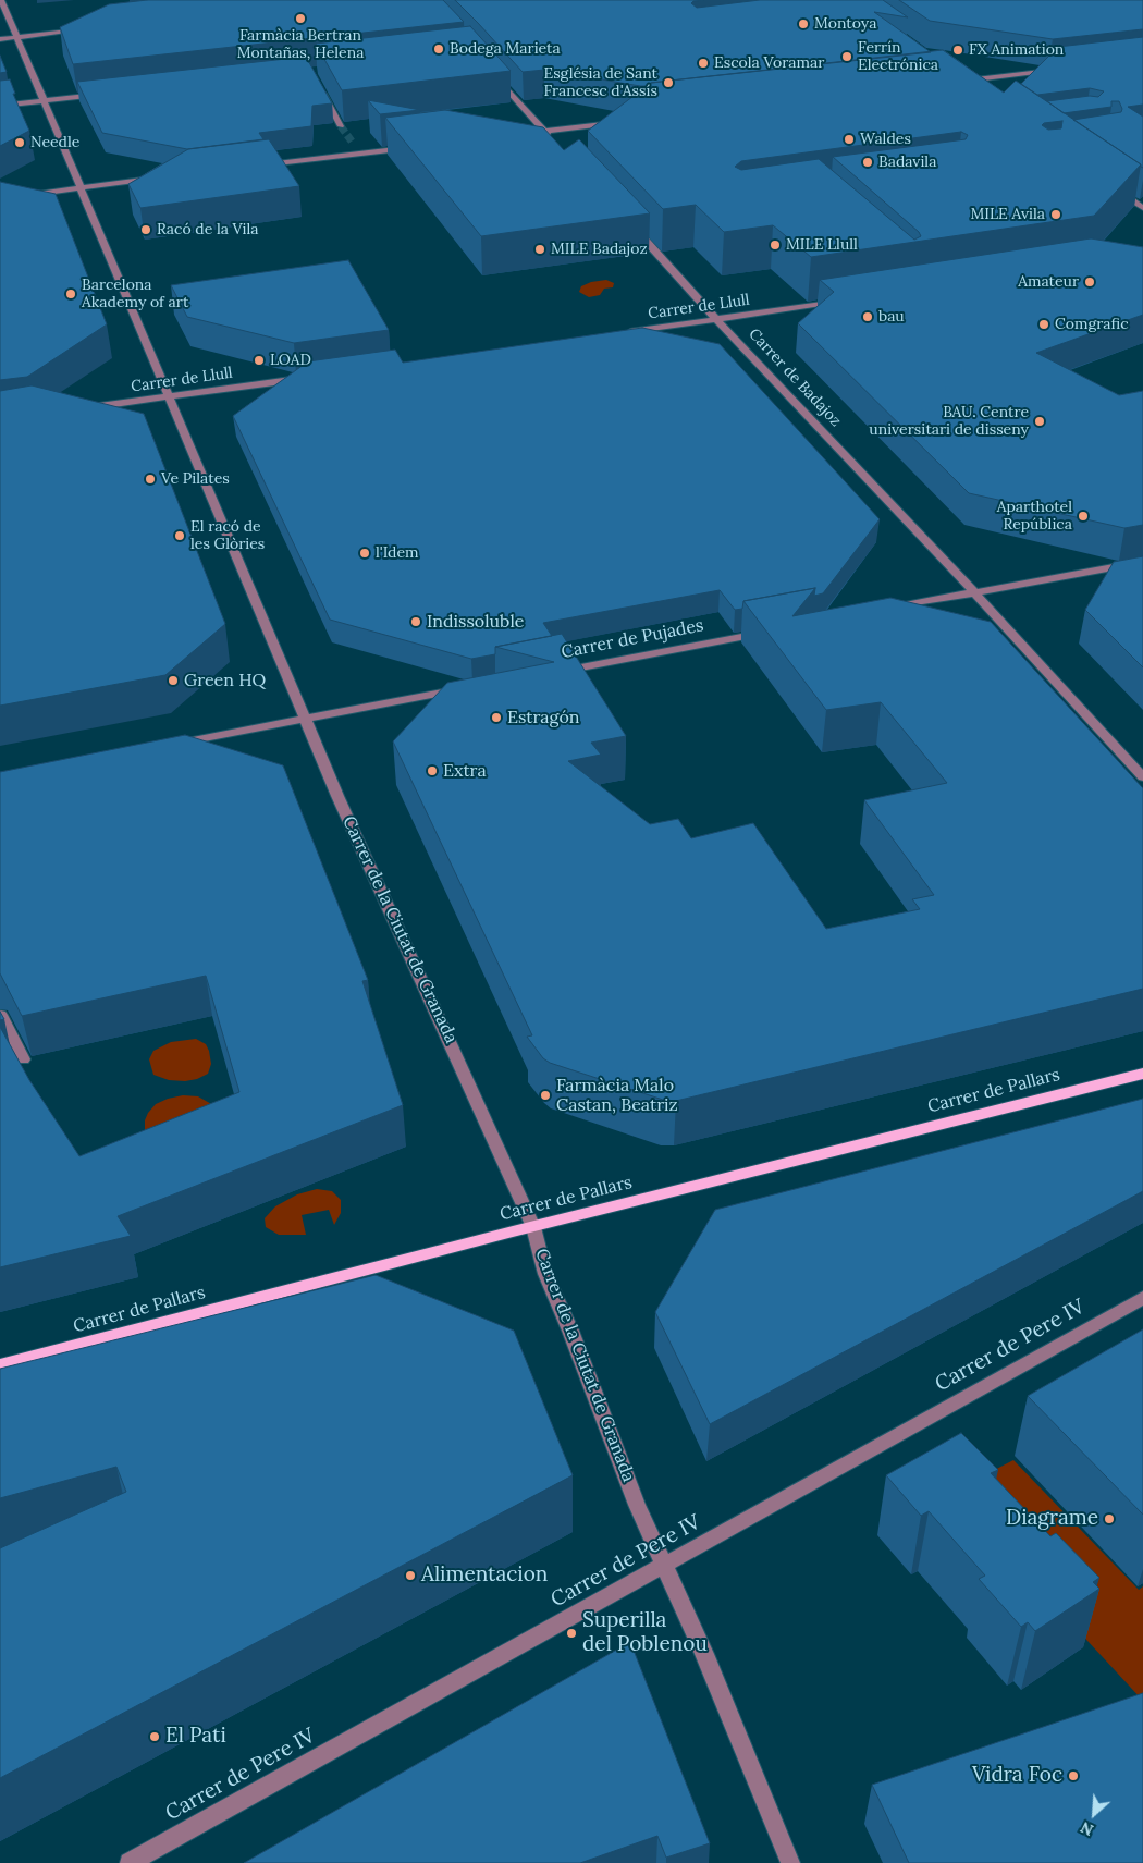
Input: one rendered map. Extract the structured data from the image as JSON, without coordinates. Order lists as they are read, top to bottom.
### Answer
{
  "streets": {
    "main road": ["Carrer de Pallars"],
    "street": [
      "Carrer de Llull",
      "Carrer de Badajoz",
      "Carrer de Pujades",
      "Carrer de la Ciutat de Granada",
      "Carrer de Pere IV"
    ]
  },
  "crossings": [
    ["Carrer de Llull", "Carrer de Badajoz"],
    ["Carrer de Llull", "Carrer de la Ciutat de Granada"],
    ["Carrer de la Ciutat de Granada", "Carrer de Pallars"],
    ["Carrer de la Ciutat de Granada", "Carrer de Pere IV"]
  ],
  "places": [
    "Farmàcia Bertran Montañas, Helena",
    "Montoya",
    "Bodega Marieta",
    "FX Animation",
    "Ferrín Electrónica",
    "Escola Voramar",
    "Església de Sant Francesc d'Assís",
    "Waldes",
    "Needle",
    "Badavila",
    "MILE Avila",
    "Racó de la Vila",
    "MILE Llull",
    "MILE Badajoz",
    "Amateur",
    "Barcelona Akademy of art",
    "bau",
    "Comgrafic",
    "LOAD",
    "BAU. Centre universitari de disseny",
    "Ve Pilates",
    "Aparthotel República",
    "El racó de les Glòries",
    "l'Idem",
    "Indissoluble",
    "Green HQ",
    "Estragón",
    "Extra",
    "Farmàcia Malo Castan, Beatriz",
    "Diagrame",
    "Alimentacion",
    "Superilla del Poblenou",
    "El Pati",
    "Vidra Foc"
  ],
  "north": "bottom left"
}
